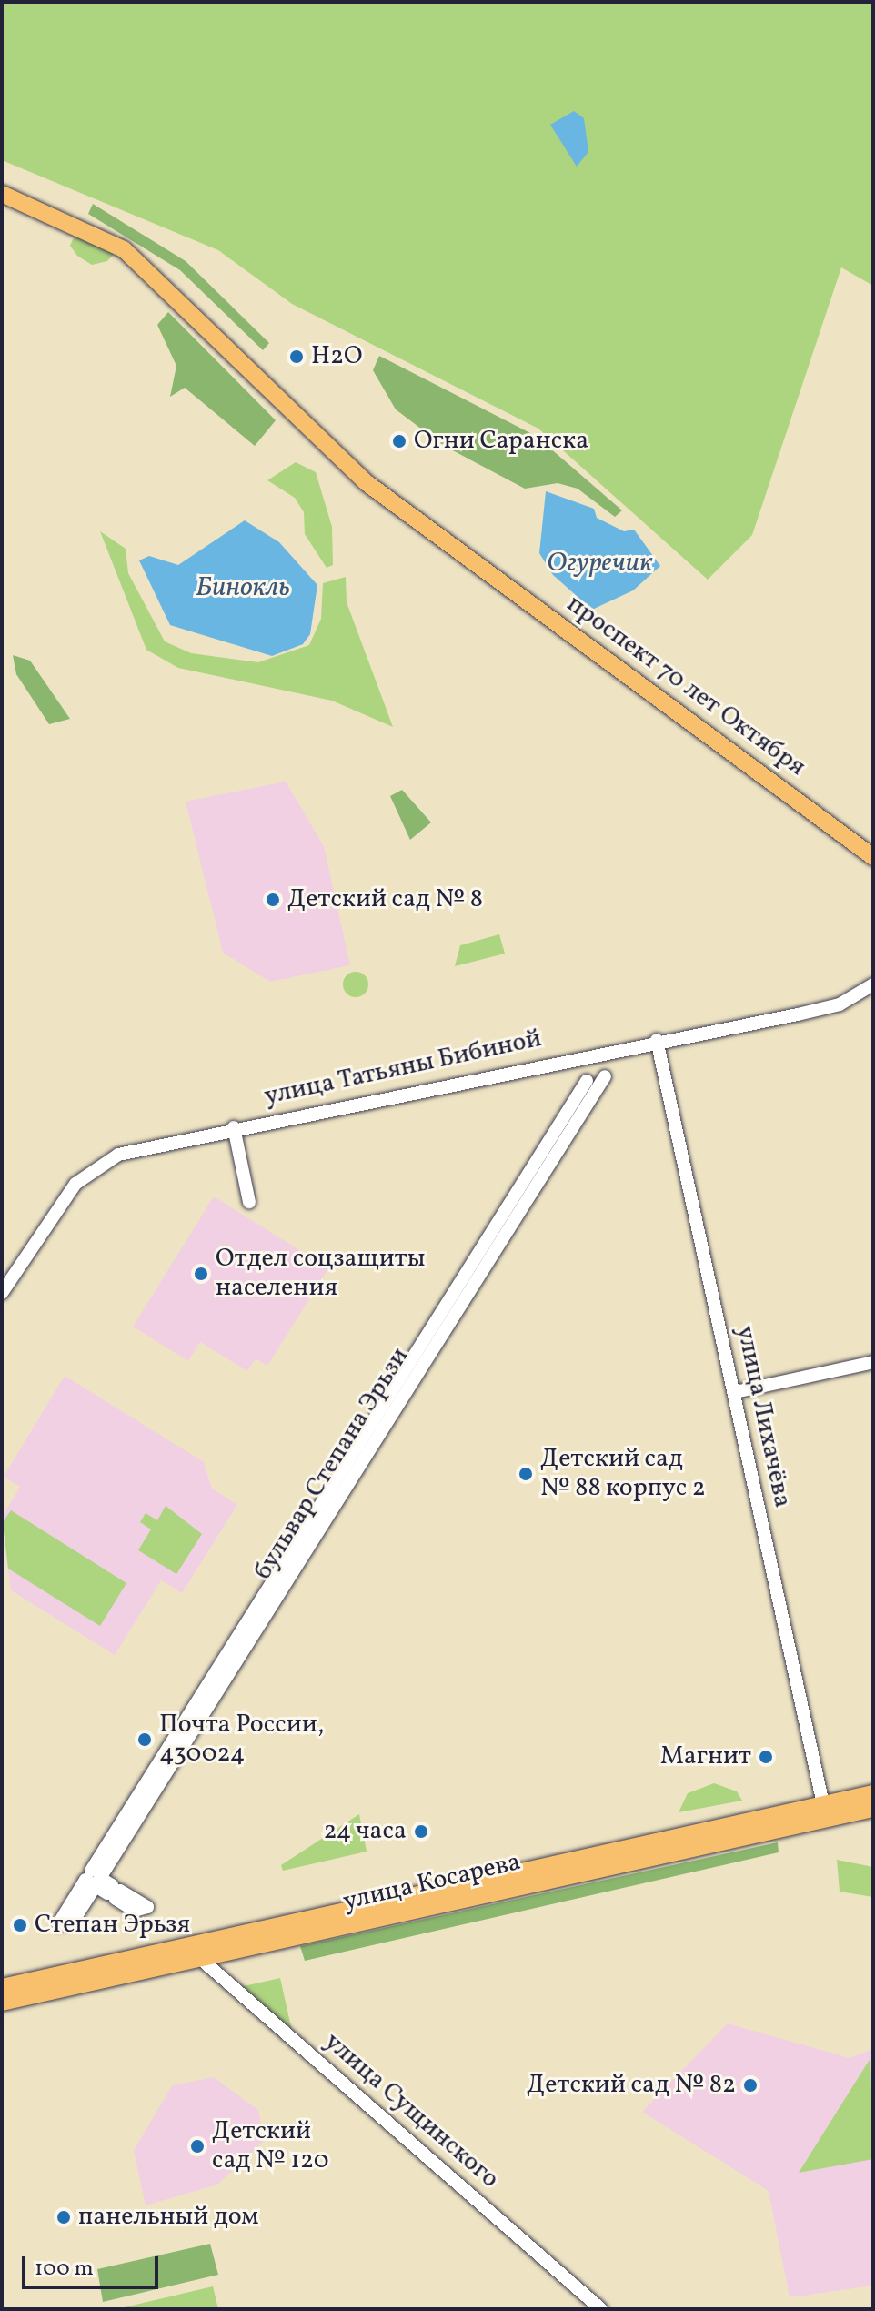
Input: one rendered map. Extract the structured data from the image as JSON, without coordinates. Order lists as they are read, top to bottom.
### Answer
{
  "streets": {
    "main road": ["проспект 70 лет Октября", "улица Косарева"],
    "street": [
      "улица Татьяны Бибиной",
      "улица Лихачёва",
      "бульвар Степана Эрьзи",
      "улица Сущинского"
    ]
  },
  "crossings": [
    ["улица Татьяны Бибиной", "улица Лихачёва"],
    ["улица Лихачёва", "улица Косарева"],
    ["улица Косарева", "улица Сущинского"]
  ],
  "water": ["Огуречик", "Бинокль"],
  "places": [
    "H2O",
    "Огни Саранска",
    "Детский сад № 8",
    "Отдел соцзащиты населения",
    "Детский сад № 88 корпус 2",
    "Почта России, 430024",
    "Магнит",
    "24 часа",
    "Степан Эрьзя",
    "Детский сад № 82",
    "Детский сад № 120",
    "панельный дом"
  ],
  "scale_bar": "100 m"
}
